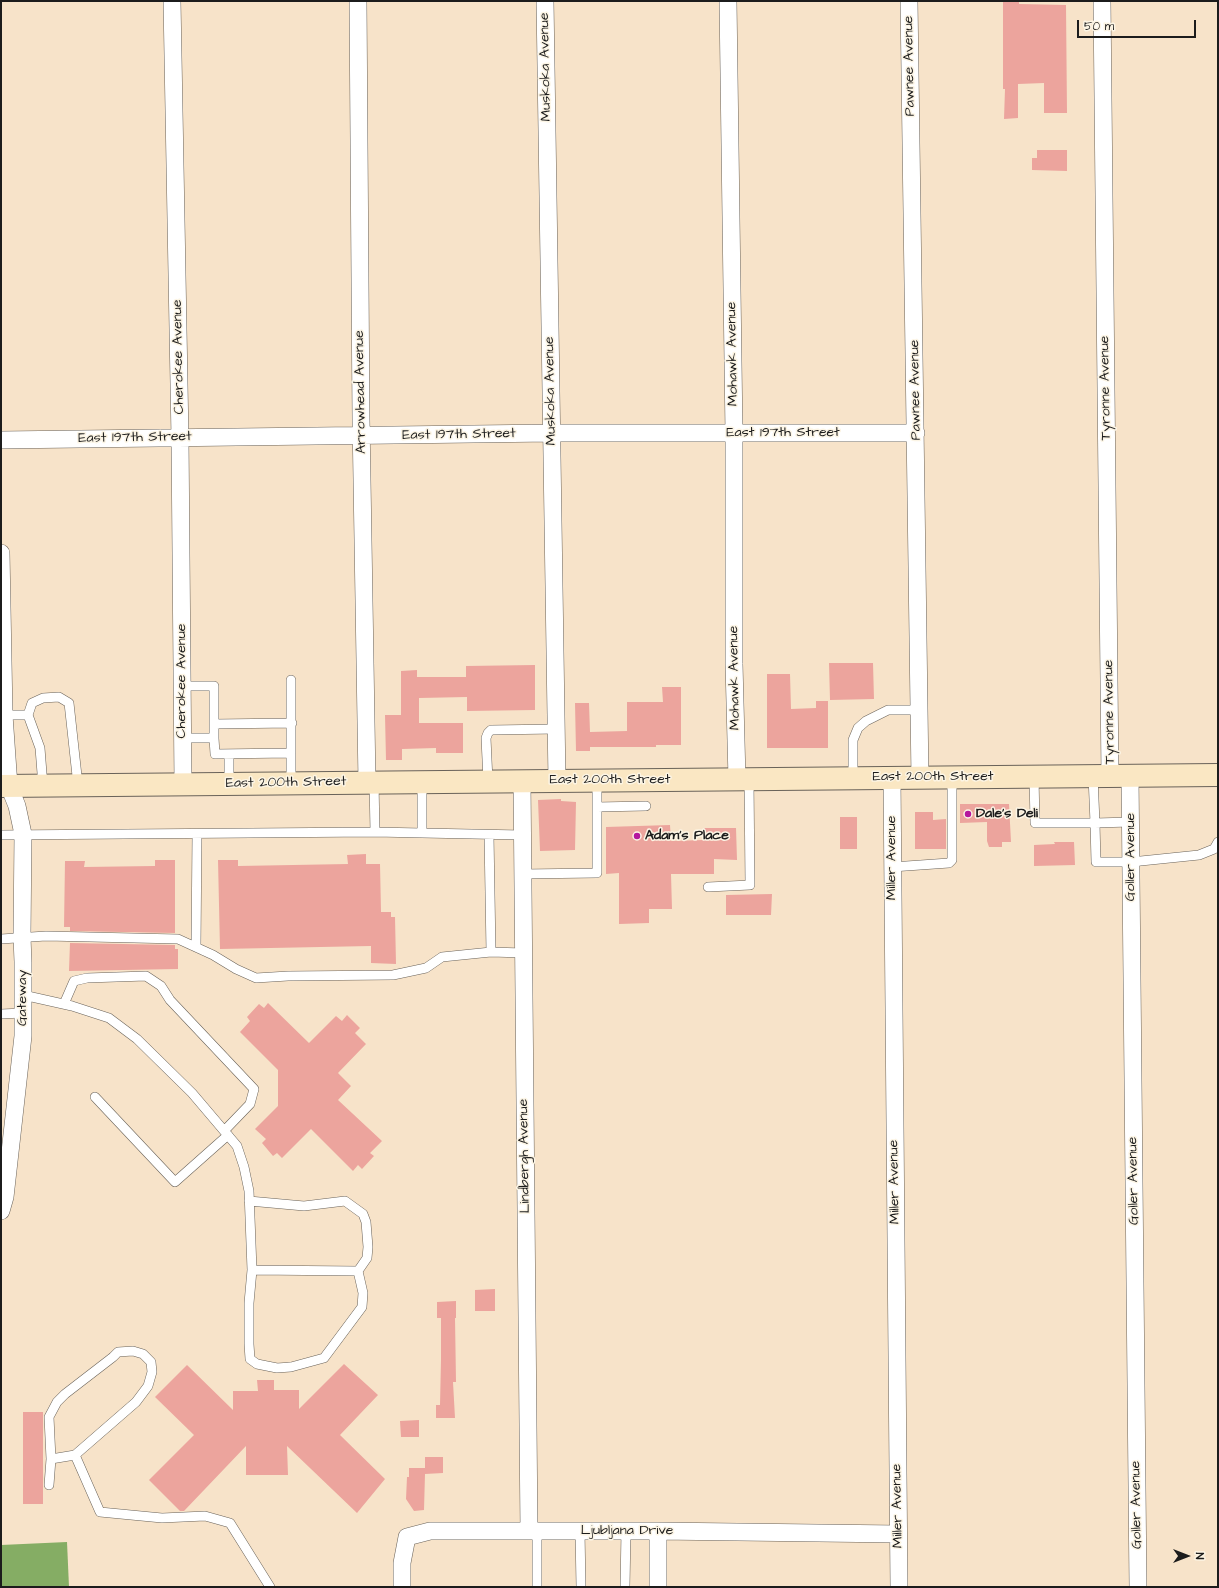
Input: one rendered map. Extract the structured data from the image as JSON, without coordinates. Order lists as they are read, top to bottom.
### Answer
{
  "streets": {
    "street": [
      "Pawnee Avenue",
      "Muskoka Avenue",
      "Mohawk Avenue",
      "Cherokee Avenue",
      "Tyronne Avenue",
      "Arrowhead Avenue",
      "East 197th Street",
      "East 200th Street",
      "Goller Avenue",
      "Miller Avenue",
      "Gateway",
      "Lindbergh Avenue",
      "Ljubljana Drive"
    ]
  },
  "crossings": [
    ["Pawnee Avenue", "East 197th Street"],
    ["Pawnee Avenue", "East 200th Street"],
    ["Muskoka Avenue", "East 197th Street"],
    ["Muskoka Avenue", "East 200th Street"],
    ["Mohawk Avenue", "East 197th Street"],
    ["Mohawk Avenue", "East 200th Street"],
    ["Cherokee Avenue", "East 197th Street"],
    ["Cherokee Avenue", "East 200th Street"],
    ["Tyronne Avenue", "East 200th Street"],
    ["Tyronne Avenue", "Goller Avenue"],
    ["Arrowhead Avenue", "East 197th Street"],
    ["Arrowhead Avenue", "East 200th Street"],
    ["East 200th Street", "Goller Avenue"],
    ["East 200th Street", "Miller Avenue"],
    ["East 200th Street", "Gateway"],
    ["East 200th Street", "Lindbergh Avenue"],
    ["Miller Avenue", "Ljubljana Drive"],
    ["Lindbergh Avenue", "Ljubljana Drive"]
  ],
  "places": ["Dale's Deli", "Adam's Place"],
  "scale_bar": "50 m",
  "north": "right"
}
